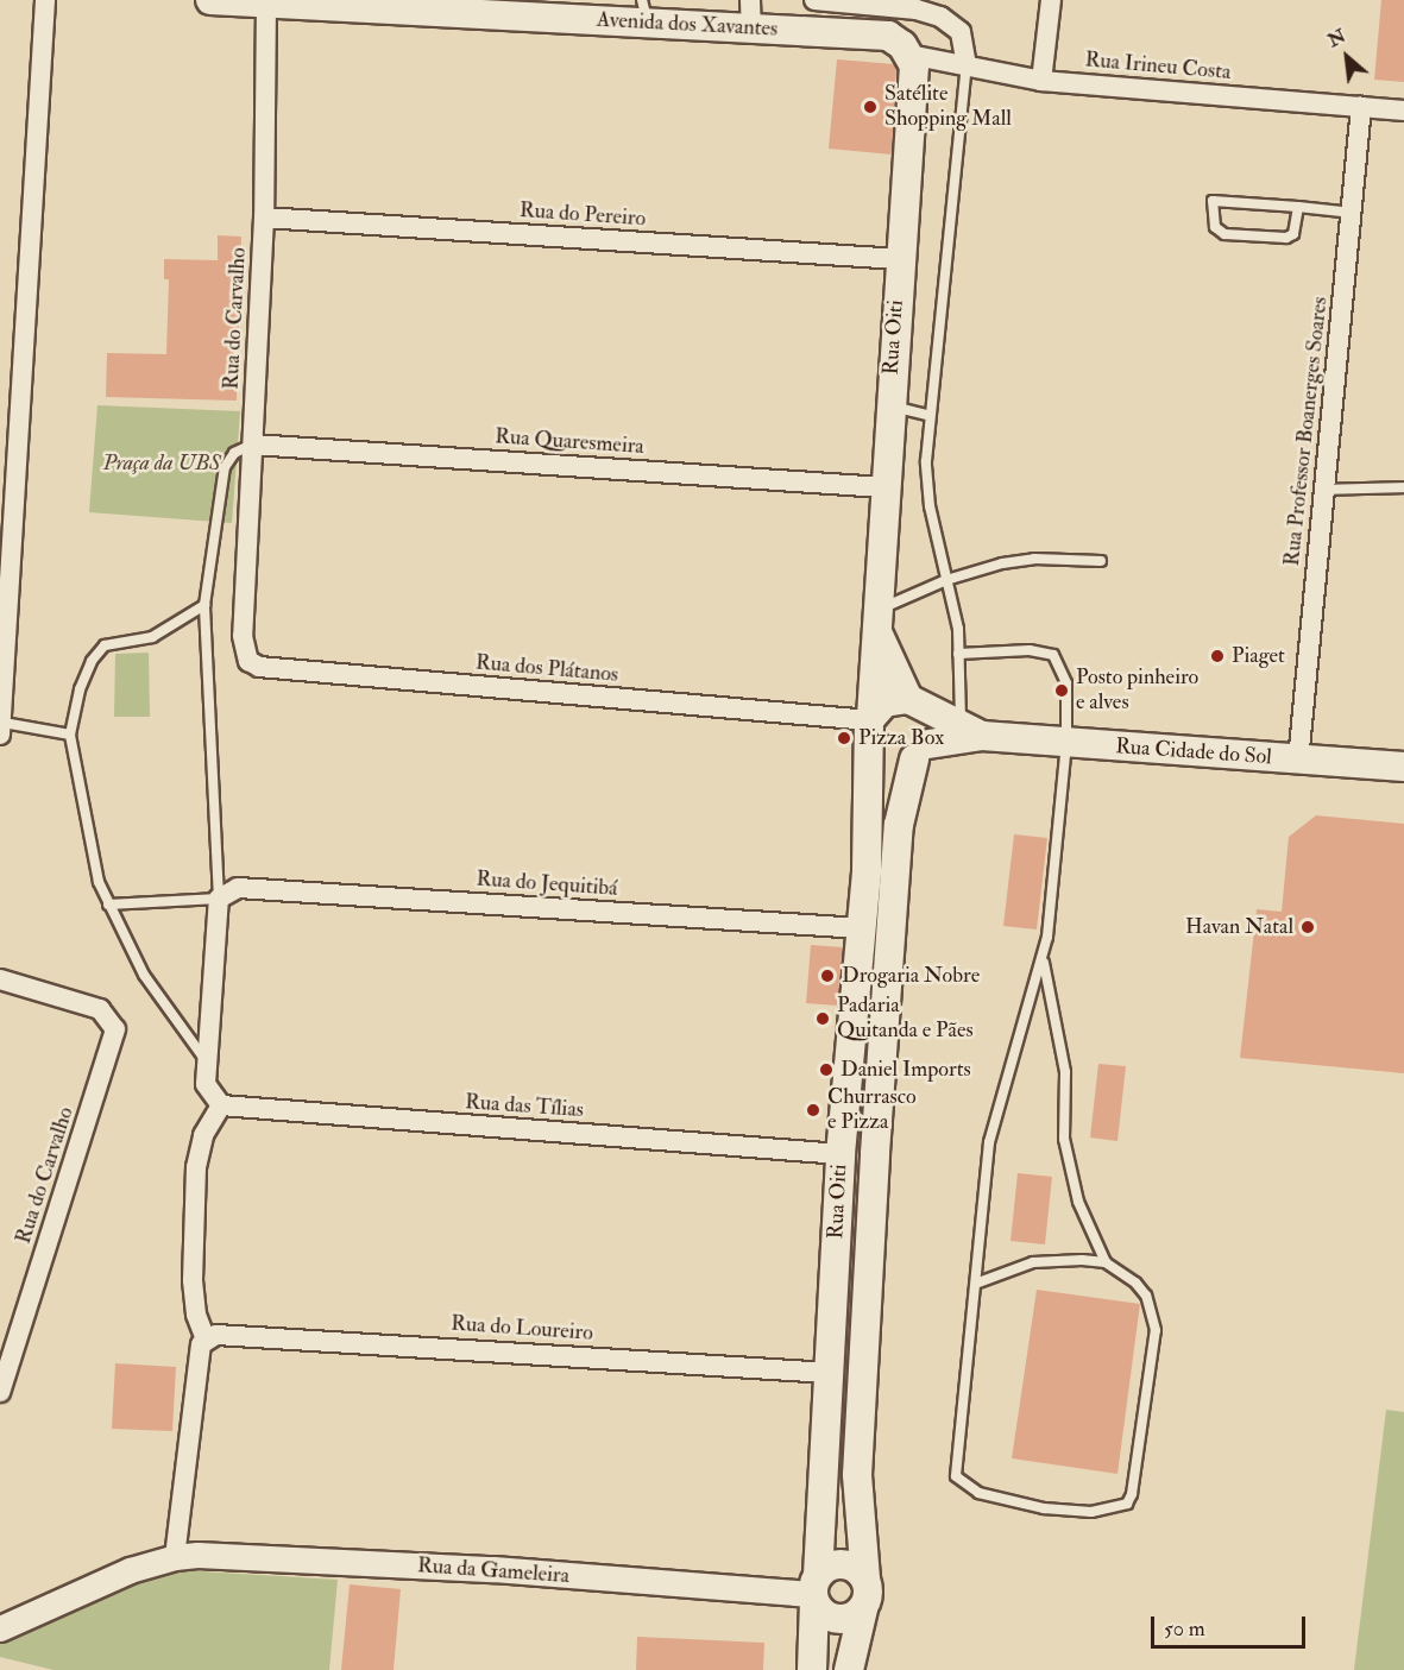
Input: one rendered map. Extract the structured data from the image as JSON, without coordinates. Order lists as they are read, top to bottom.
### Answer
{
  "streets": {
    "main road": ["Avenida dos Xavantes", "Rua Oiti", "Rua Cidade do Sol"],
    "street": [
      "Rua Irineu Costa",
      "Rua do Pereiro",
      "Rua do Carvalho",
      "Rua Professor Boanerges Soares",
      "Rua Quaresmeira",
      "Rua dos Plátanos",
      "Rua do Jequitibá",
      "Rua das Tílias",
      "Rua do Loureiro",
      "Rua da Gameleira"
    ]
  },
  "crossings": [
    ["Avenida dos Xavantes", "Rua Irineu Costa"],
    ["Avenida dos Xavantes", "Rua do Carvalho"],
    ["Avenida dos Xavantes", "Rua Oiti"],
    ["Rua Irineu Costa", "Rua Oiti"],
    ["Rua Irineu Costa", "Rua Professor Boanerges Soares"],
    ["Rua do Pereiro", "Rua do Carvalho"],
    ["Rua do Pereiro", "Rua Oiti"],
    ["Rua do Carvalho", "Rua Quaresmeira"],
    ["Rua do Carvalho", "Rua dos Plátanos"],
    ["Rua Oiti", "Rua Quaresmeira"],
    ["Rua Oiti", "Rua dos Plátanos"],
    ["Rua Oiti", "Rua Cidade do Sol"],
    ["Rua Oiti", "Rua do Jequitibá"],
    ["Rua Oiti", "Rua das Tílias"],
    ["Rua Oiti", "Rua do Loureiro"],
    ["Rua Oiti", "Rua da Gameleira"],
    ["Rua Professor Boanerges Soares", "Rua Cidade do Sol"],
    ["Rua dos Plátanos", "Rua Cidade do Sol"]
  ],
  "parks": ["Praça da UBS"],
  "places": [
    "Satélite Shopping Mall",
    "Piaget",
    "Posto pinheiro e alves",
    "Pizza Box",
    "Havan Natal",
    "Drogaria Nobre",
    "Padaria Quitanda e Pães",
    "Daniel Imports",
    "Churrasco e Pizza"
  ],
  "scale_bar": "50 m",
  "north": "top left"
}
